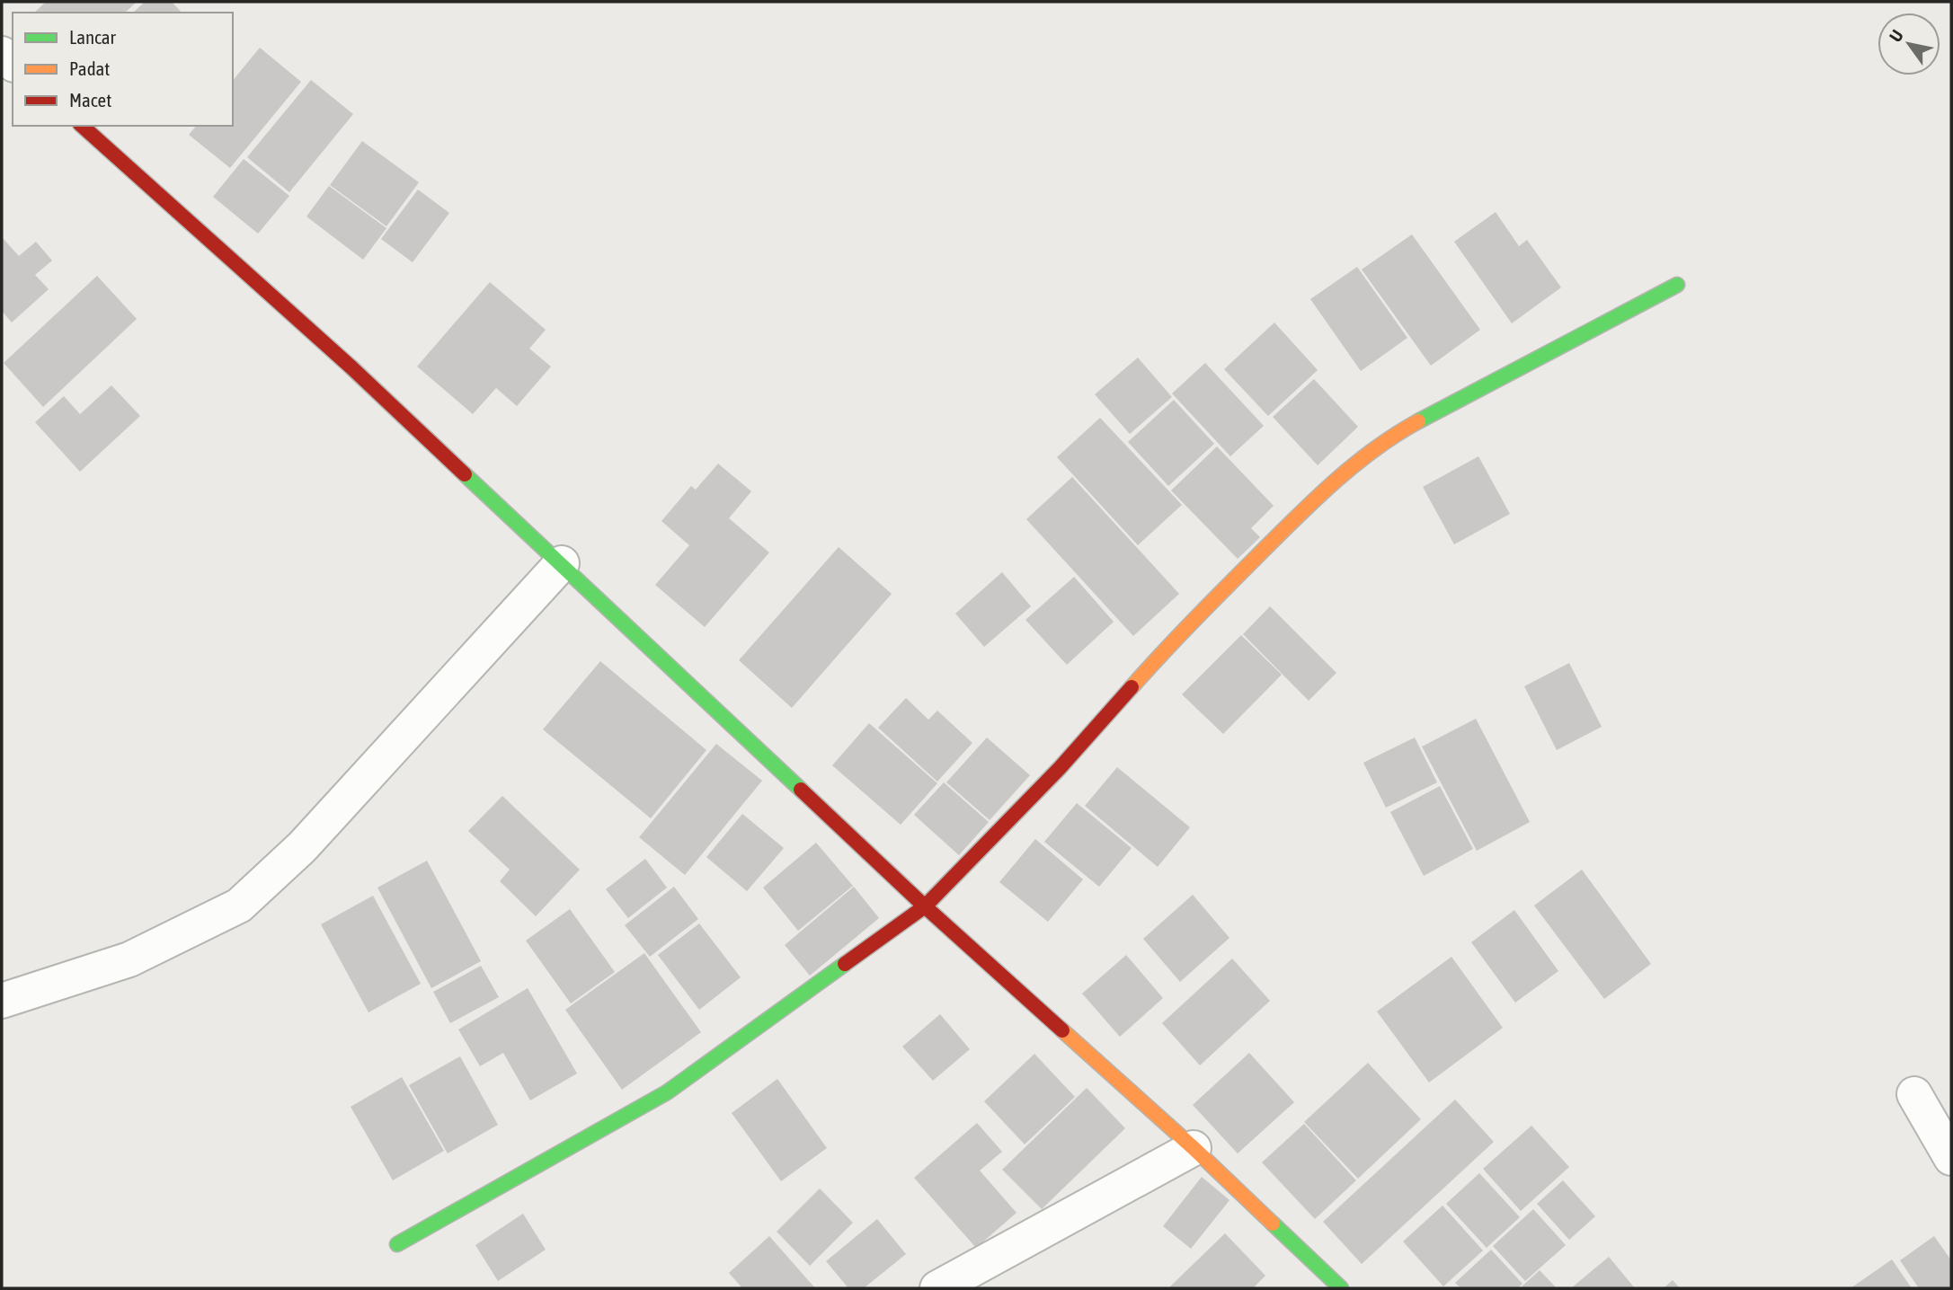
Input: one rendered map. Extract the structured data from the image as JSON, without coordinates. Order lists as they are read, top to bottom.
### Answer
{
  "legend": ["Lancar", "Padat", "Macet"],
  "north": "top left"
}
